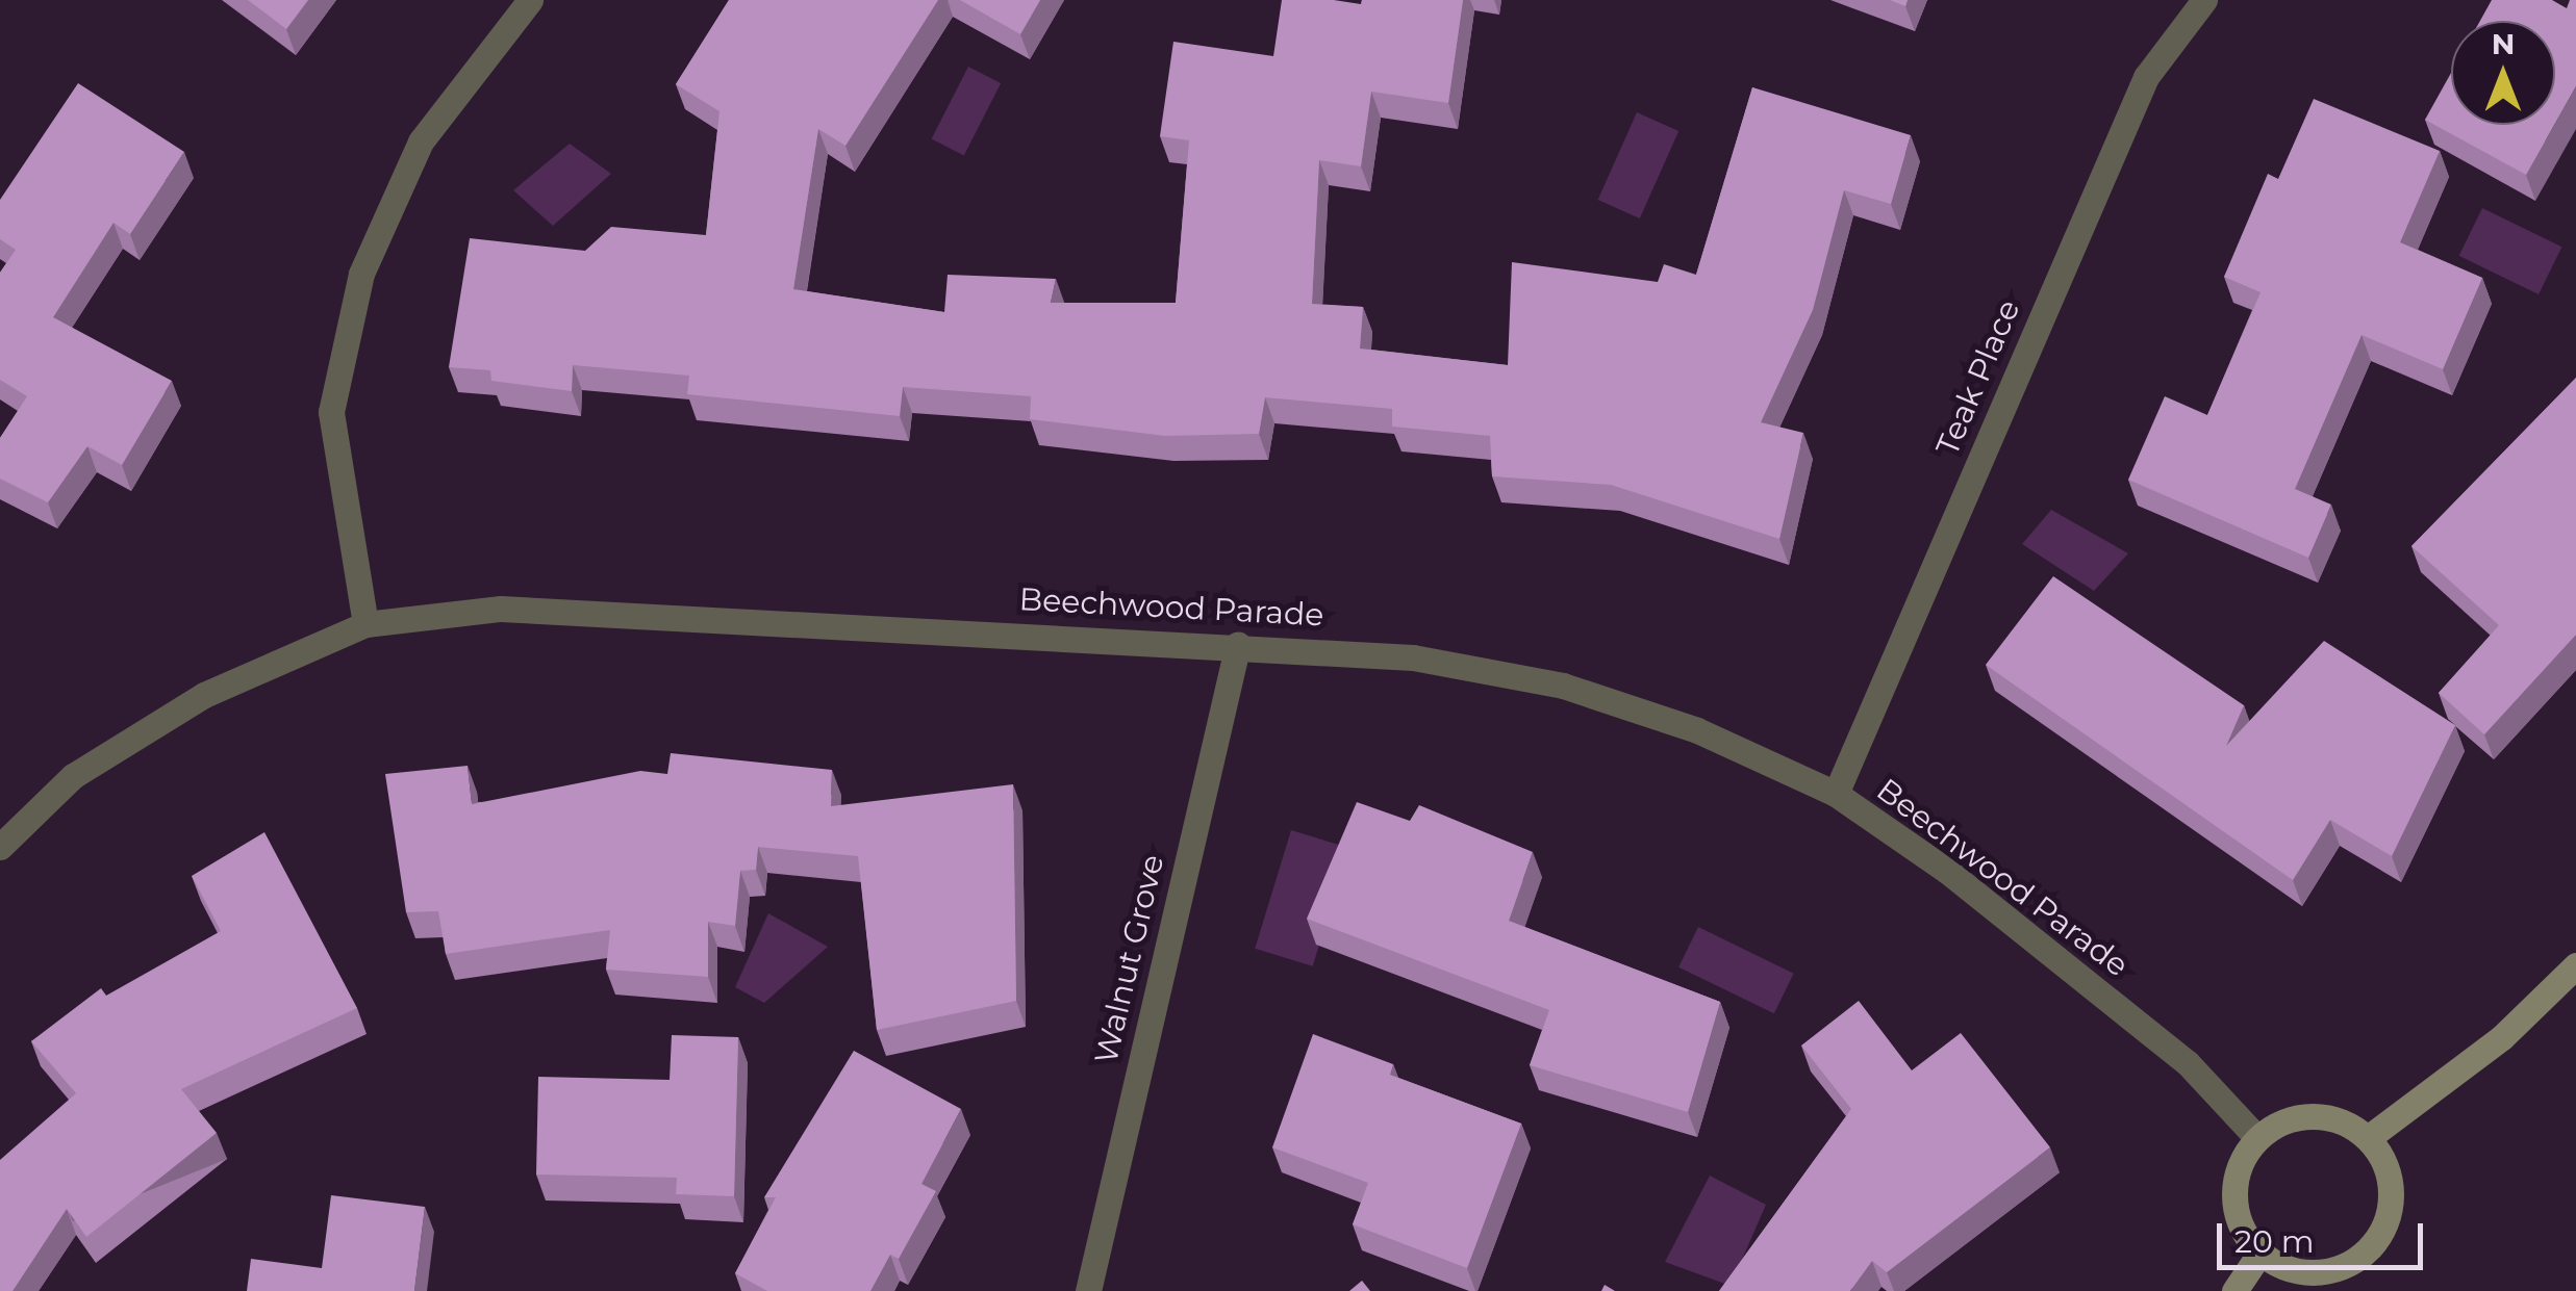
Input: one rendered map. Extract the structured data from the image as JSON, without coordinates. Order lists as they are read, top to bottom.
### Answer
{
  "streets": {
    "street": ["Teak Place", "Beechwood Parade", "Walnut Grove"]
  },
  "crossings": [
    ["Teak Place", "Beechwood Parade"],
    ["Beechwood Parade", "Walnut Grove"]
  ],
  "scale_bar": "20 m",
  "north": "top"
}
